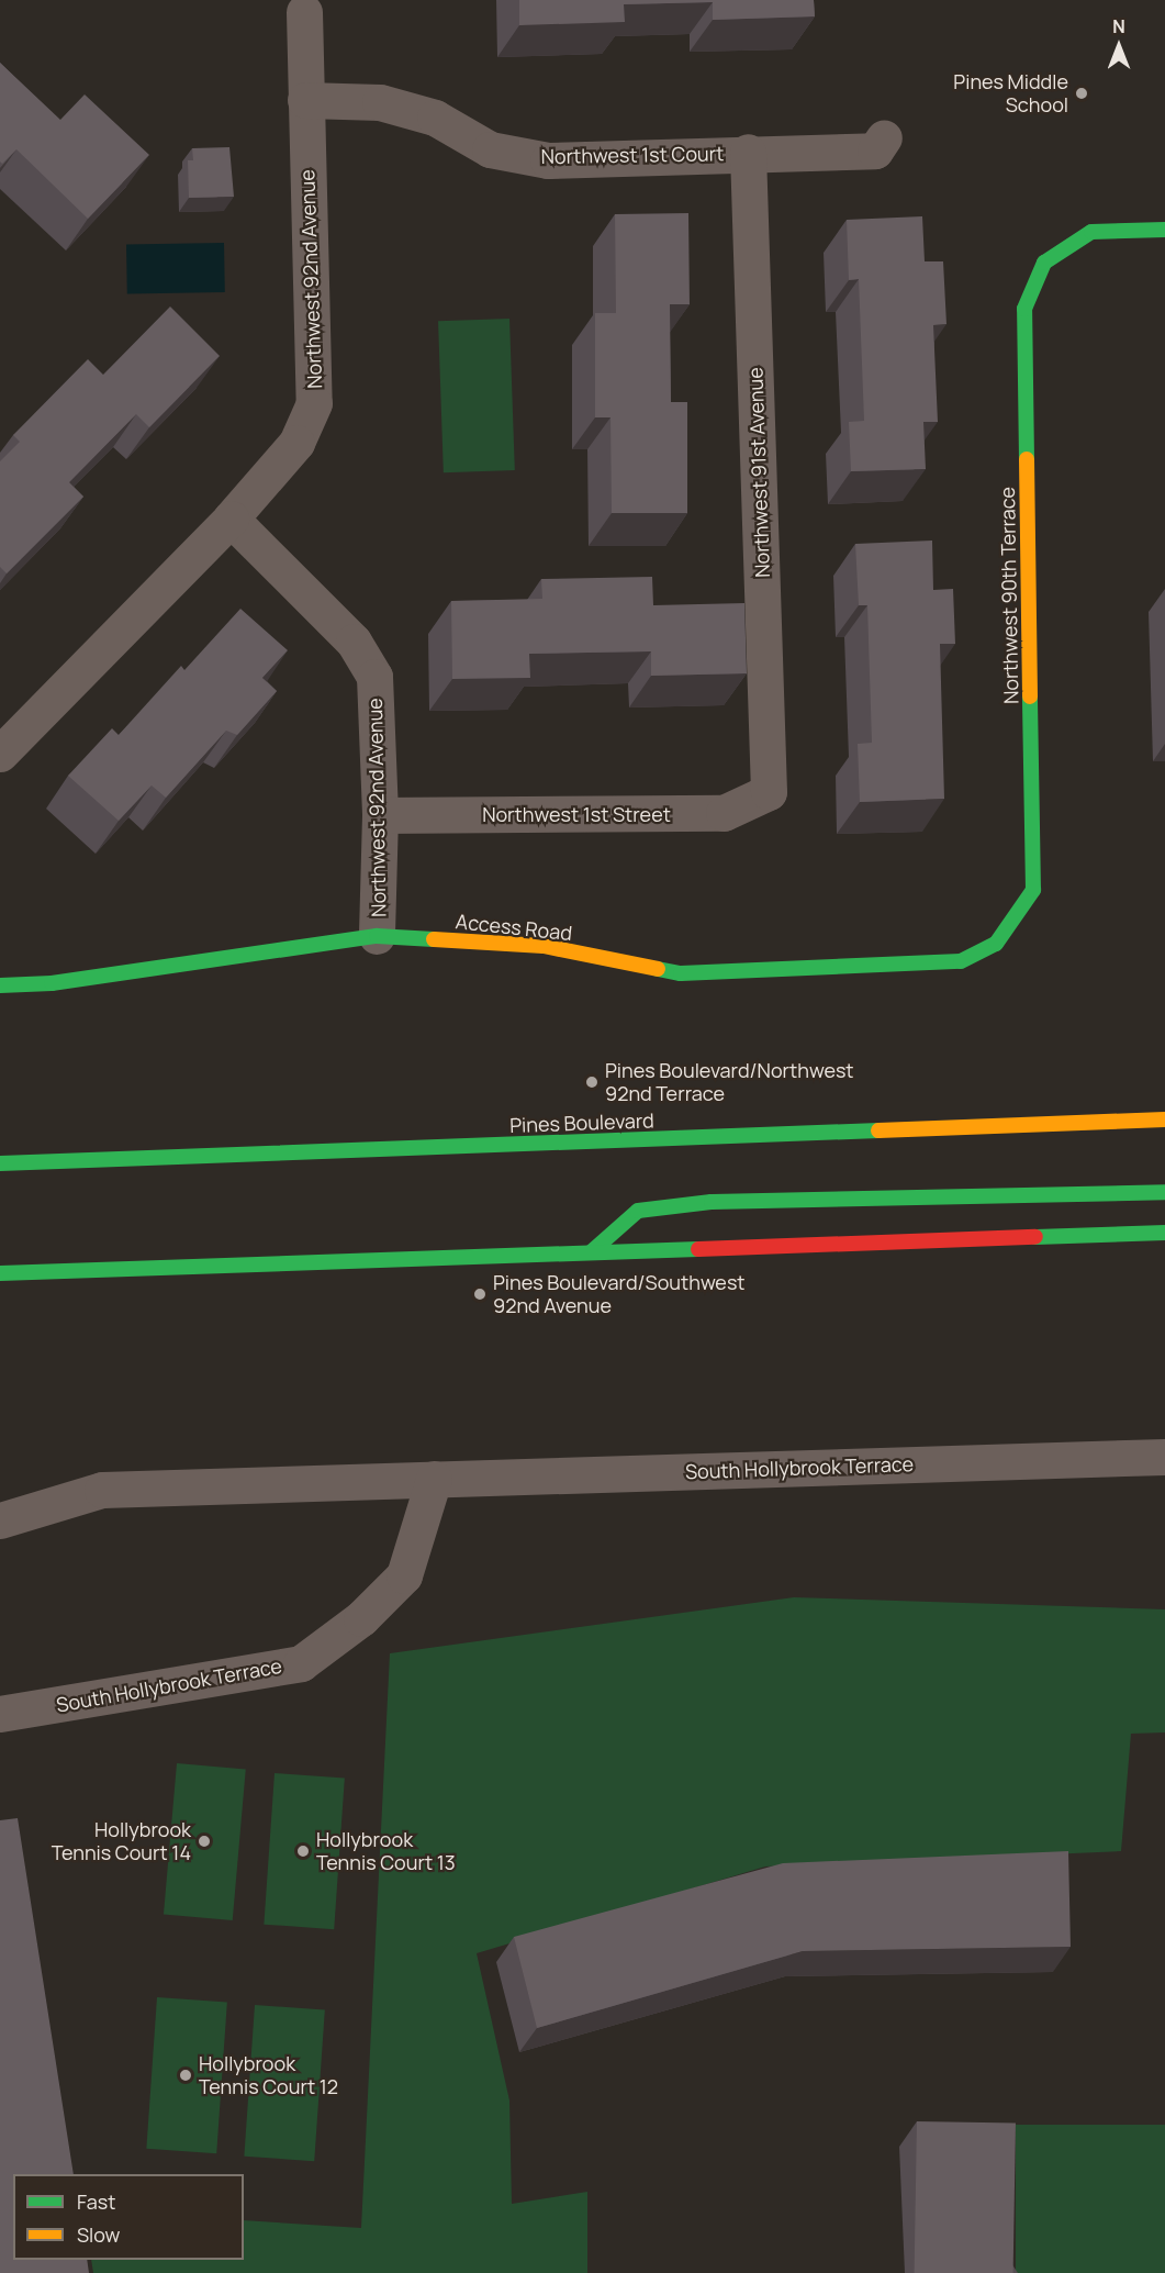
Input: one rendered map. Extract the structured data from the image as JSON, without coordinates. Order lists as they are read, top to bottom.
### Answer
{
  "streets": {
    "main road": ["Northwest 90th Terrace", "Access Road", "Pines Boulevard"],
    "street": [
      "Northwest 1st Court",
      "Northwest 92nd Avenue",
      "Northwest 91st Avenue",
      "Northwest 1st Street",
      "South Hollybrook Terrace"
    ]
  },
  "crossings": [
    ["Northwest 1st Court", "Northwest 92nd Avenue"],
    ["Northwest 1st Court", "Northwest 91st Avenue"],
    ["Northwest 92nd Avenue", "Northwest 1st Street"],
    ["Northwest 92nd Avenue", "Access Road"],
    ["Northwest 91st Avenue", "Northwest 1st Street"],
    ["Northwest 90th Terrace", "Access Road"]
  ],
  "places": [
    "Pines Middle School",
    "Pines Boulevard/Northwest 92nd Terrace",
    "Pines Boulevard/Southwest 92nd Avenue",
    "Hollybrook Tennis Court 14",
    "Hollybrook Tennis Court 13",
    "Hollybrook Tennis Court 12"
  ],
  "legend": ["Fast", "Slow"],
  "north": "top"
}
